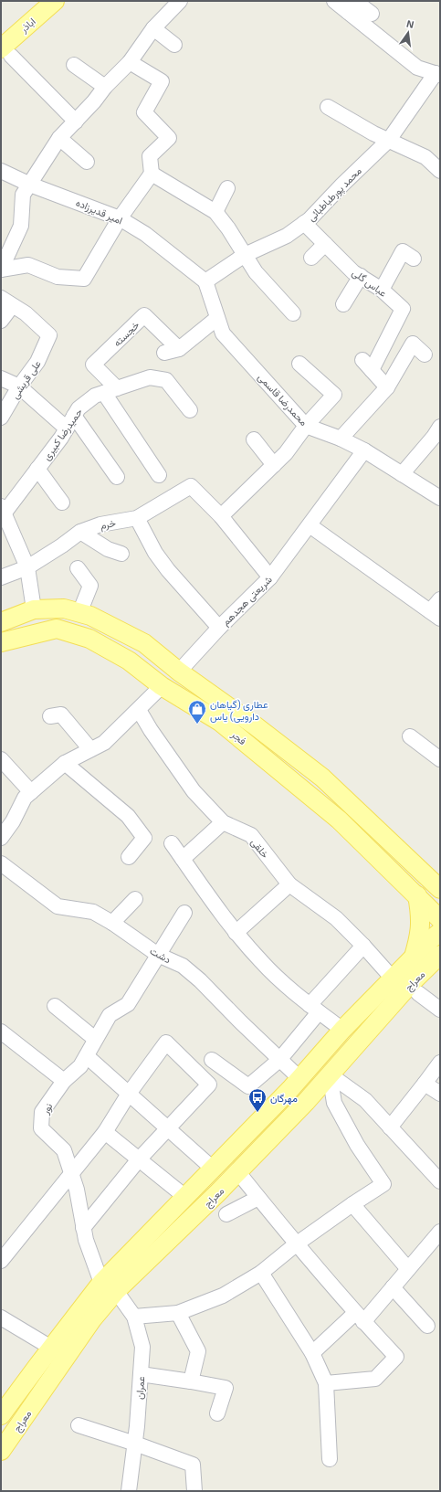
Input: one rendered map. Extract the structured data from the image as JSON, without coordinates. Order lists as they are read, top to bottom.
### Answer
{
  "streets": {
    "main road": ["اباذر", "فجر", "معراج"],
    "street": [
      "محمد پورطباطبائی",
      "امیر قدیرزاده",
      "عباس گلی",
      "خجسته",
      "علی قریشی",
      "محمدرضا قاسمی",
      "حمیدرضا کبیری",
      "خرم",
      "شریعتی هجدهم",
      "خلقی",
      "دشت",
      "نور",
      "عمران"
    ]
  },
  "crossings": [
    ["محمد پورطباطبائی", "امیر قدیرزاده"],
    ["محمد پورطباطبائی", "عباس گلی"],
    ["محمد پورطباطبائی", "محمدرضا قاسمی"],
    ["امیر قدیرزاده", "محمدرضا قاسمی"],
    ["خجسته", "حمیدرضا کبیری"],
    ["محمدرضا قاسمی", "شریعتی هجدهم"],
    ["خلقی", "معراج"],
    ["دشت", "معراج"],
    ["دشت", "نور"],
    ["معراج", "نور"],
    ["معراج", "عمران"],
    ["نور", "عمران"]
  ],
  "places": {
    "shop": ["عطاری (گیاهان دارویی) یاس"],
    "bus stop": ["مهرگان"]
  },
  "north": "top"
}
